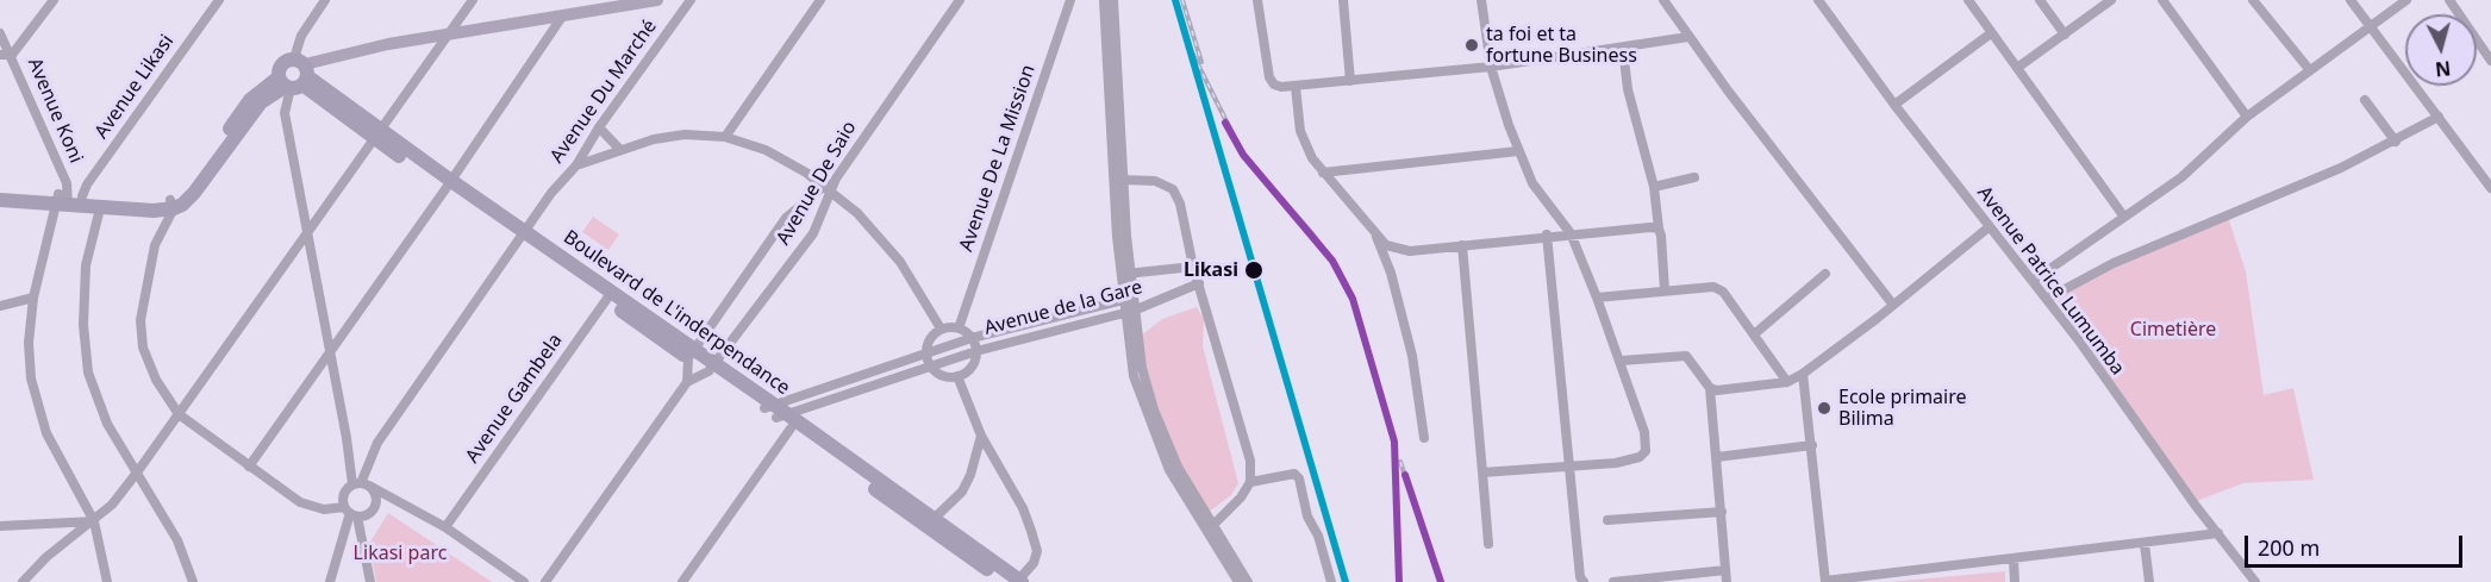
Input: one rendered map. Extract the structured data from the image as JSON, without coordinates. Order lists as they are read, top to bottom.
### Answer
{
  "streets": {
    "highway": ["Boulevard de L'inderpendance"],
    "street": [
      "Avenue Likasi",
      "Avenue Du Marché",
      "Avenue Koni",
      "Avenue De La Mission",
      "Avenue De Saio",
      "Avenue Patrice Lumumba",
      "Avenue de la Gare",
      "Avenue Gambela"
    ]
  },
  "crossings": [
    ["Avenue Likasi", "Avenue Koni"],
    ["Avenue Du Marché", "Boulevard de L'inderpendance"],
    ["Avenue De Saio", "Boulevard de L'inderpendance"],
    ["Boulevard de L'inderpendance", "Avenue Gambela"]
  ],
  "parks": ["Cimetière", "Likasi parc"],
  "places": ["ta foi et ta fortune Business", "Likasi", "Ecole primaire Bilima"],
  "scale_bar": "200 m",
  "north": "bottom"
}
